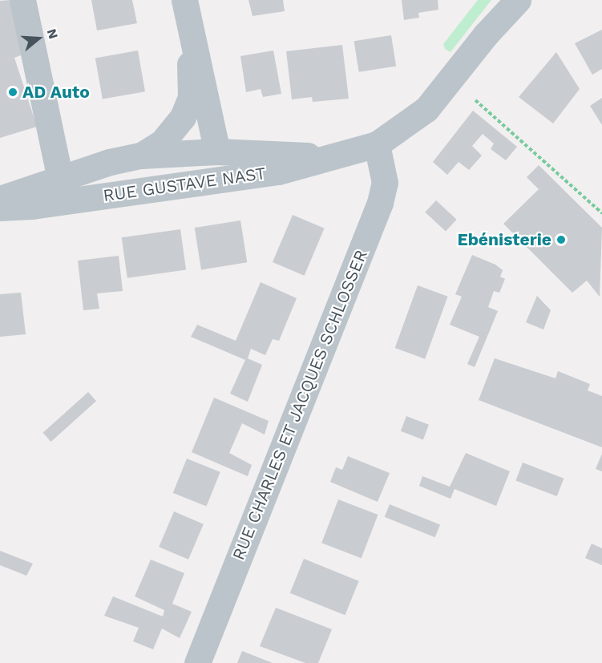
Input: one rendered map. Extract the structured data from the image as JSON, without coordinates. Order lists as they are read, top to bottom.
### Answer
{
  "streets": {
    "street": ["RUE GUSTAVE NAST", "RUE CHARLES ET JACQUES SCHLOSSER"]
  },
  "crossings": [
    ["RUE GUSTAVE NAST", "RUE CHARLES ET JACQUES SCHLOSSER"]
  ],
  "places": ["AD Auto", "Ebénisterie"],
  "north": "right"
}
